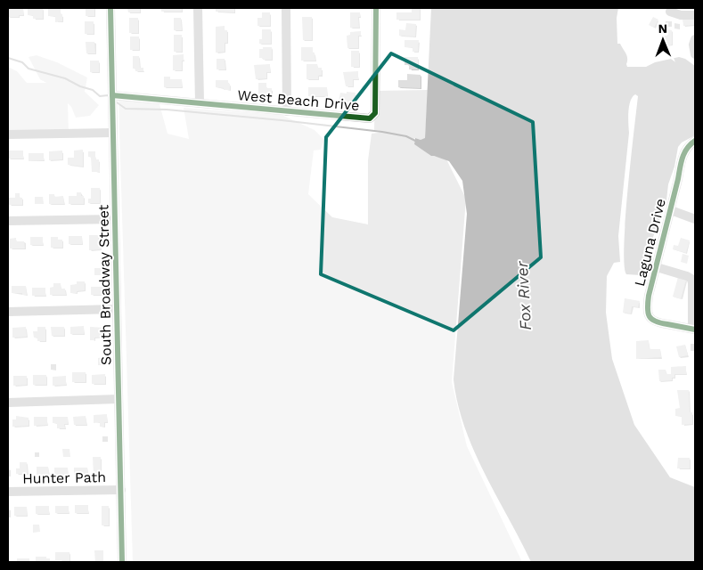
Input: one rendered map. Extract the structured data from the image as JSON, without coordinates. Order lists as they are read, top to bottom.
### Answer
{
  "streets": {
    "street": [
      "West Beach Drive",
      "Laguna Drive",
      "South Broadway Street",
      "Hunter Path"
    ]
  },
  "crossings": [
    ["West Beach Drive", "South Broadway Street"],
    ["South Broadway Street", "Hunter Path"]
  ],
  "water": ["Fox River"],
  "north": "top"
}
